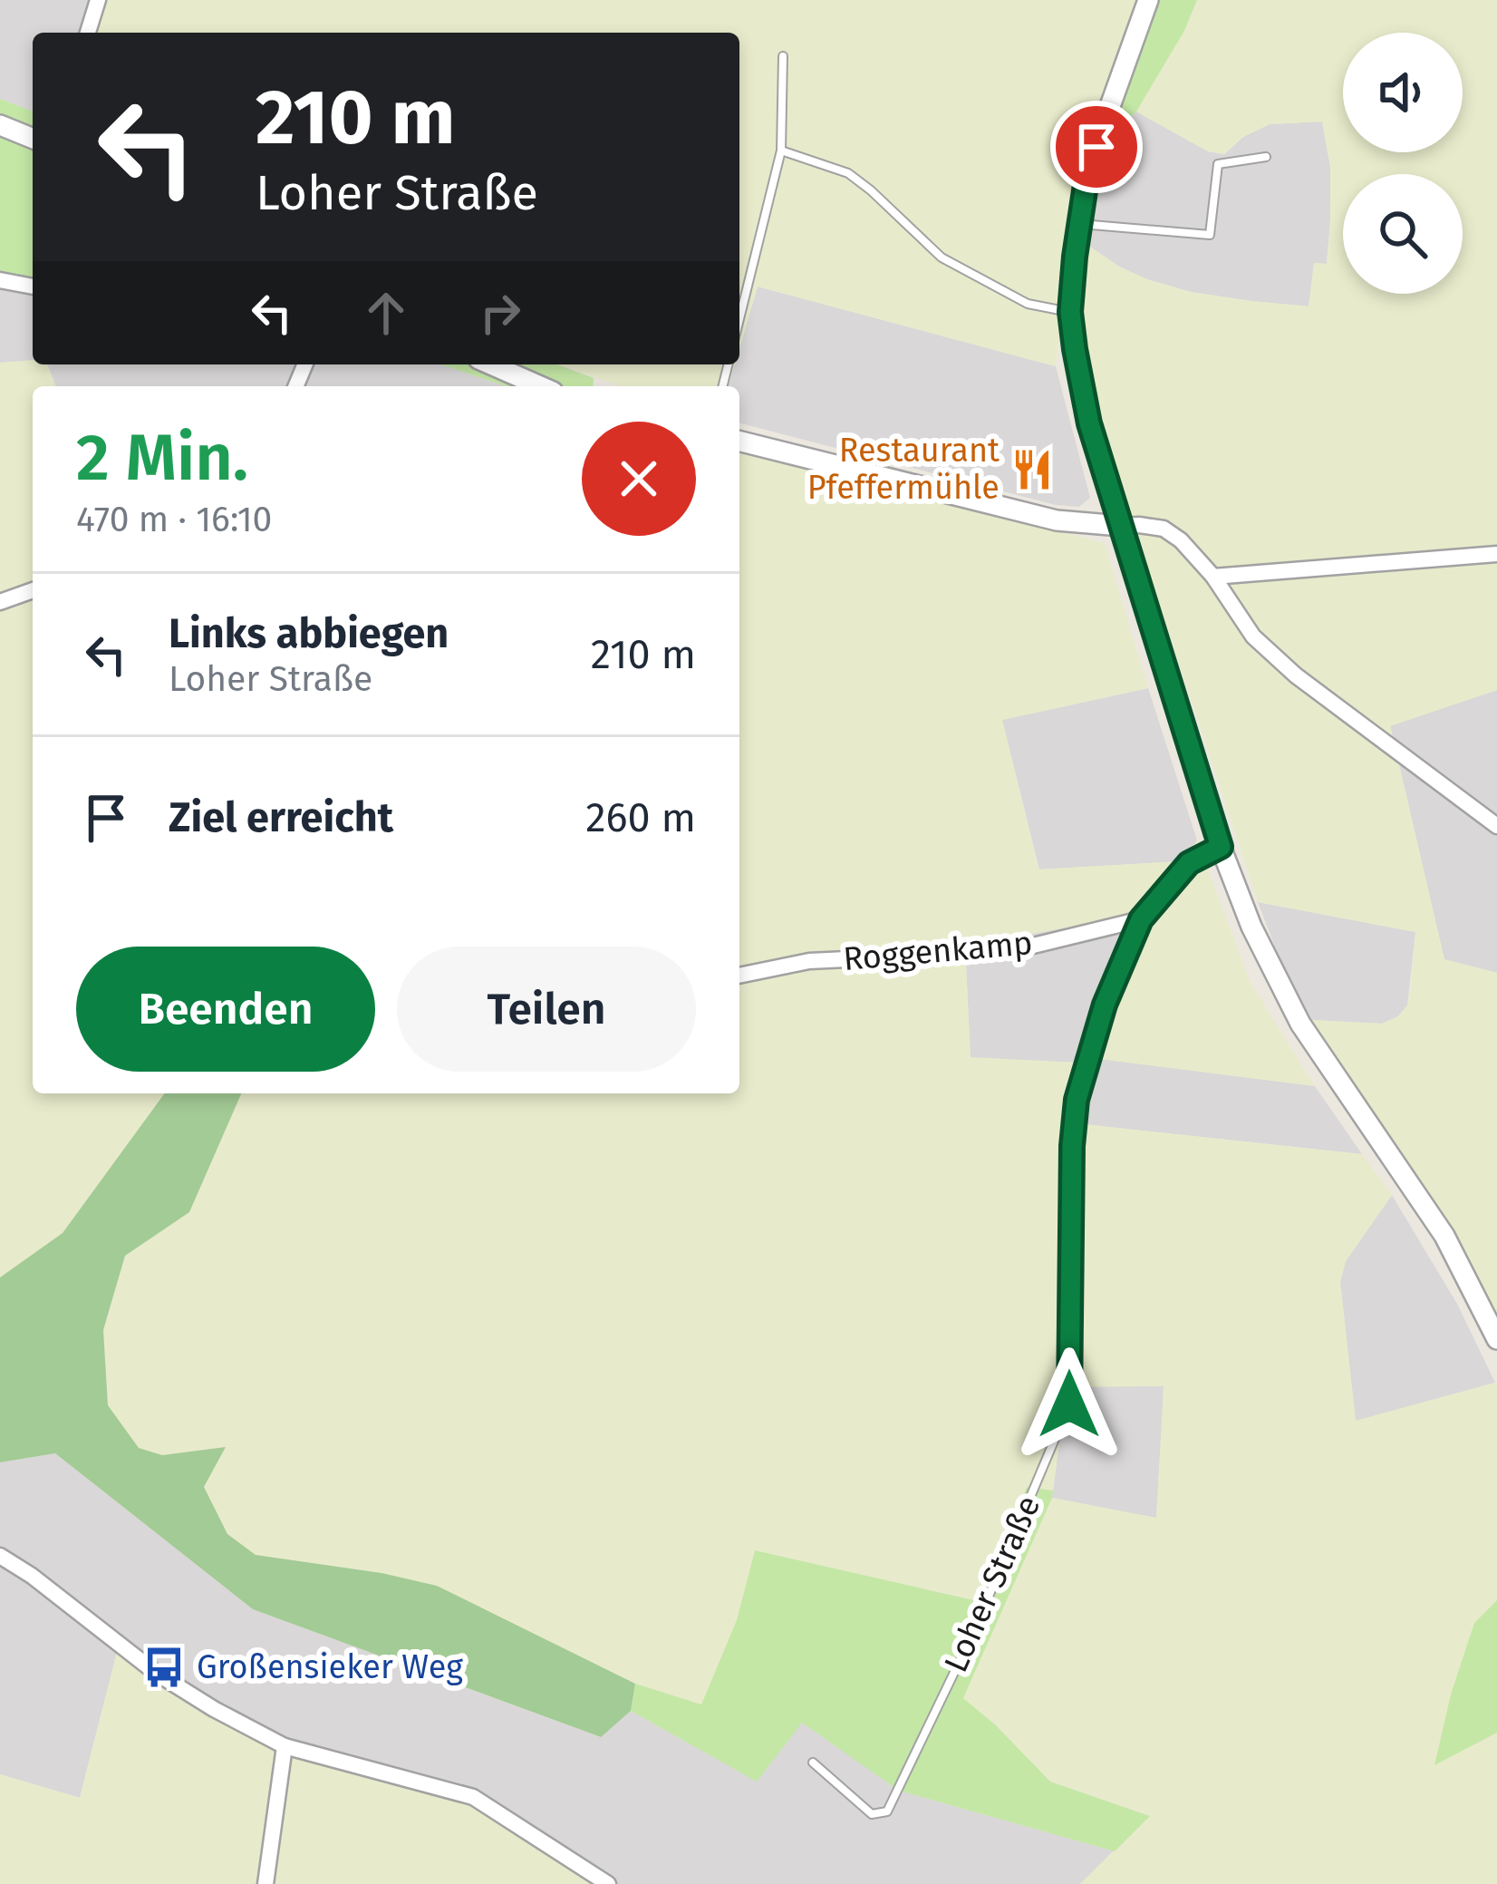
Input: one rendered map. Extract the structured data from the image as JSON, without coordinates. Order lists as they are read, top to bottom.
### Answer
{
  "streets": {
    "street": ["Roggenkamp", "Loher Straße"]
  },
  "crossings": [
    ["Roggenkamp", "Loher Straße"]
  ],
  "places": {
    "restaurant": ["Restaurant Pfeffermühle"],
    "bus stop": ["Großensieker Weg"]
  },
  "page": {
    "turn": ["210 m", "Loher Straße"],
    "heading": ["2 Min.", "470 m · 16:10"],
    "list": [
      {
        "name": "Links abbiegen",
        "note": "Loher Straße",
        "value": "210 m"
      },
      {
        "name": "Ziel erreicht",
        "value": "260 m"
      }
    ],
    "buttons": ["Beenden", "Teilen"]
  }
}
